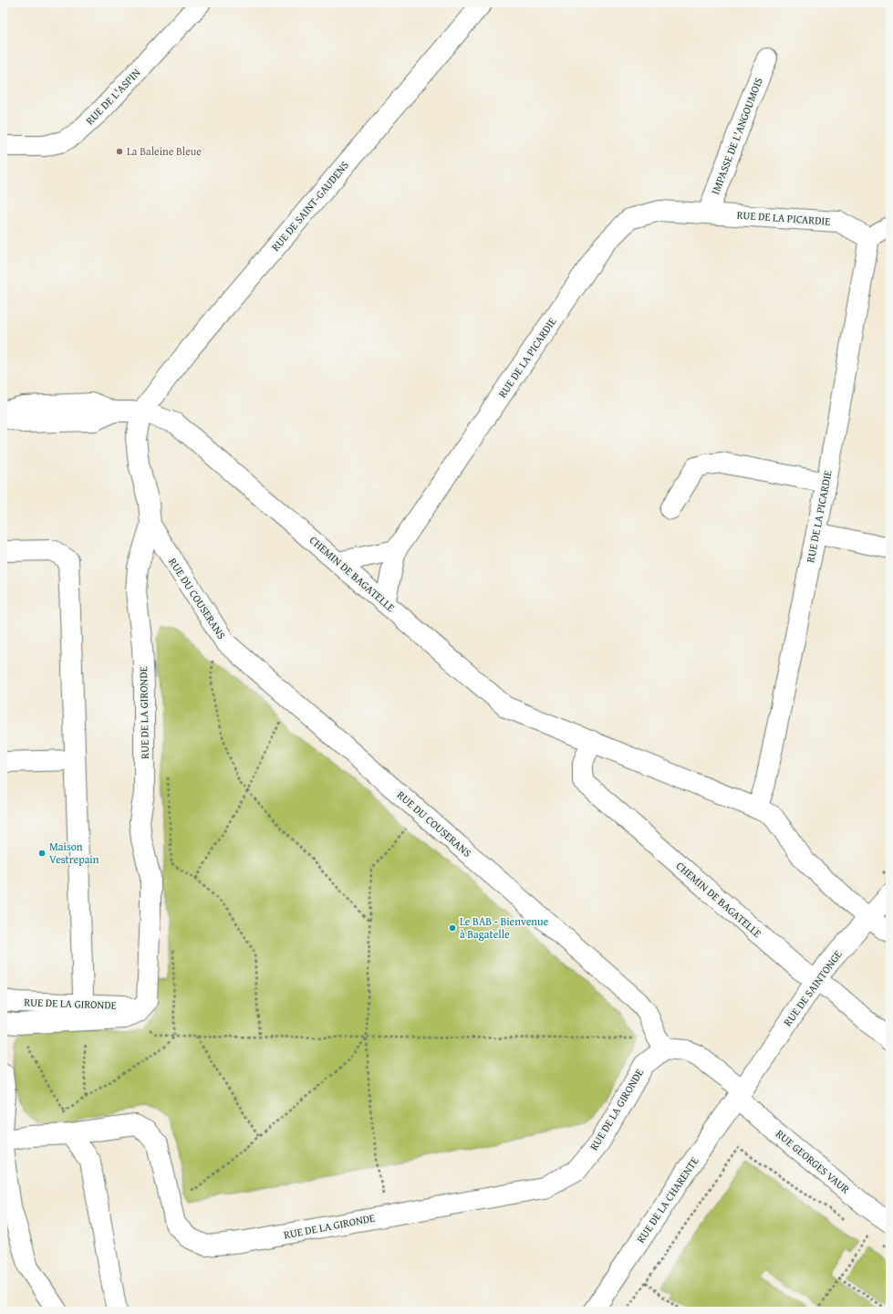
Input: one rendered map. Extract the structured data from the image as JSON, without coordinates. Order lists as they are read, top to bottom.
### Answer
{
  "streets": {
    "street": [
      "RUE DE L'ASPIN",
      "IMPASSE DE L'ANGOUMOIS",
      "RUE DE SAINT-GAUDENS",
      "RUE DE LA PICARDIE",
      "CHEMIN DE BAGATELLE",
      "RUE DU COUSERANS",
      "RUE DE LA GIRONDE",
      "RUE DE SAINTONGE",
      "RUE GEORGES VAUR",
      "RUE DE LA CHARENTE"
    ]
  },
  "crossings": [
    ["IMPASSE DE L'ANGOUMOIS", "RUE DE LA PICARDIE"],
    ["RUE DE SAINT-GAUDENS", "CHEMIN DE BAGATELLE"],
    ["RUE DE SAINT-GAUDENS", "RUE DE LA GIRONDE"],
    ["RUE DE LA PICARDIE", "CHEMIN DE BAGATELLE"],
    ["CHEMIN DE BAGATELLE", "RUE DE LA GIRONDE"],
    ["CHEMIN DE BAGATELLE", "RUE DE SAINTONGE"],
    ["RUE DU COUSERANS", "RUE DE LA GIRONDE"],
    ["RUE DE SAINTONGE", "RUE GEORGES VAUR"],
    ["RUE DE SAINTONGE", "RUE DE LA CHARENTE"],
    ["RUE GEORGES VAUR", "RUE DE LA CHARENTE"]
  ],
  "places": ["La Baleine Bleue", "Maison Vestrepain", "Le BAB - Bienvenue à Bagatelle"]
}
